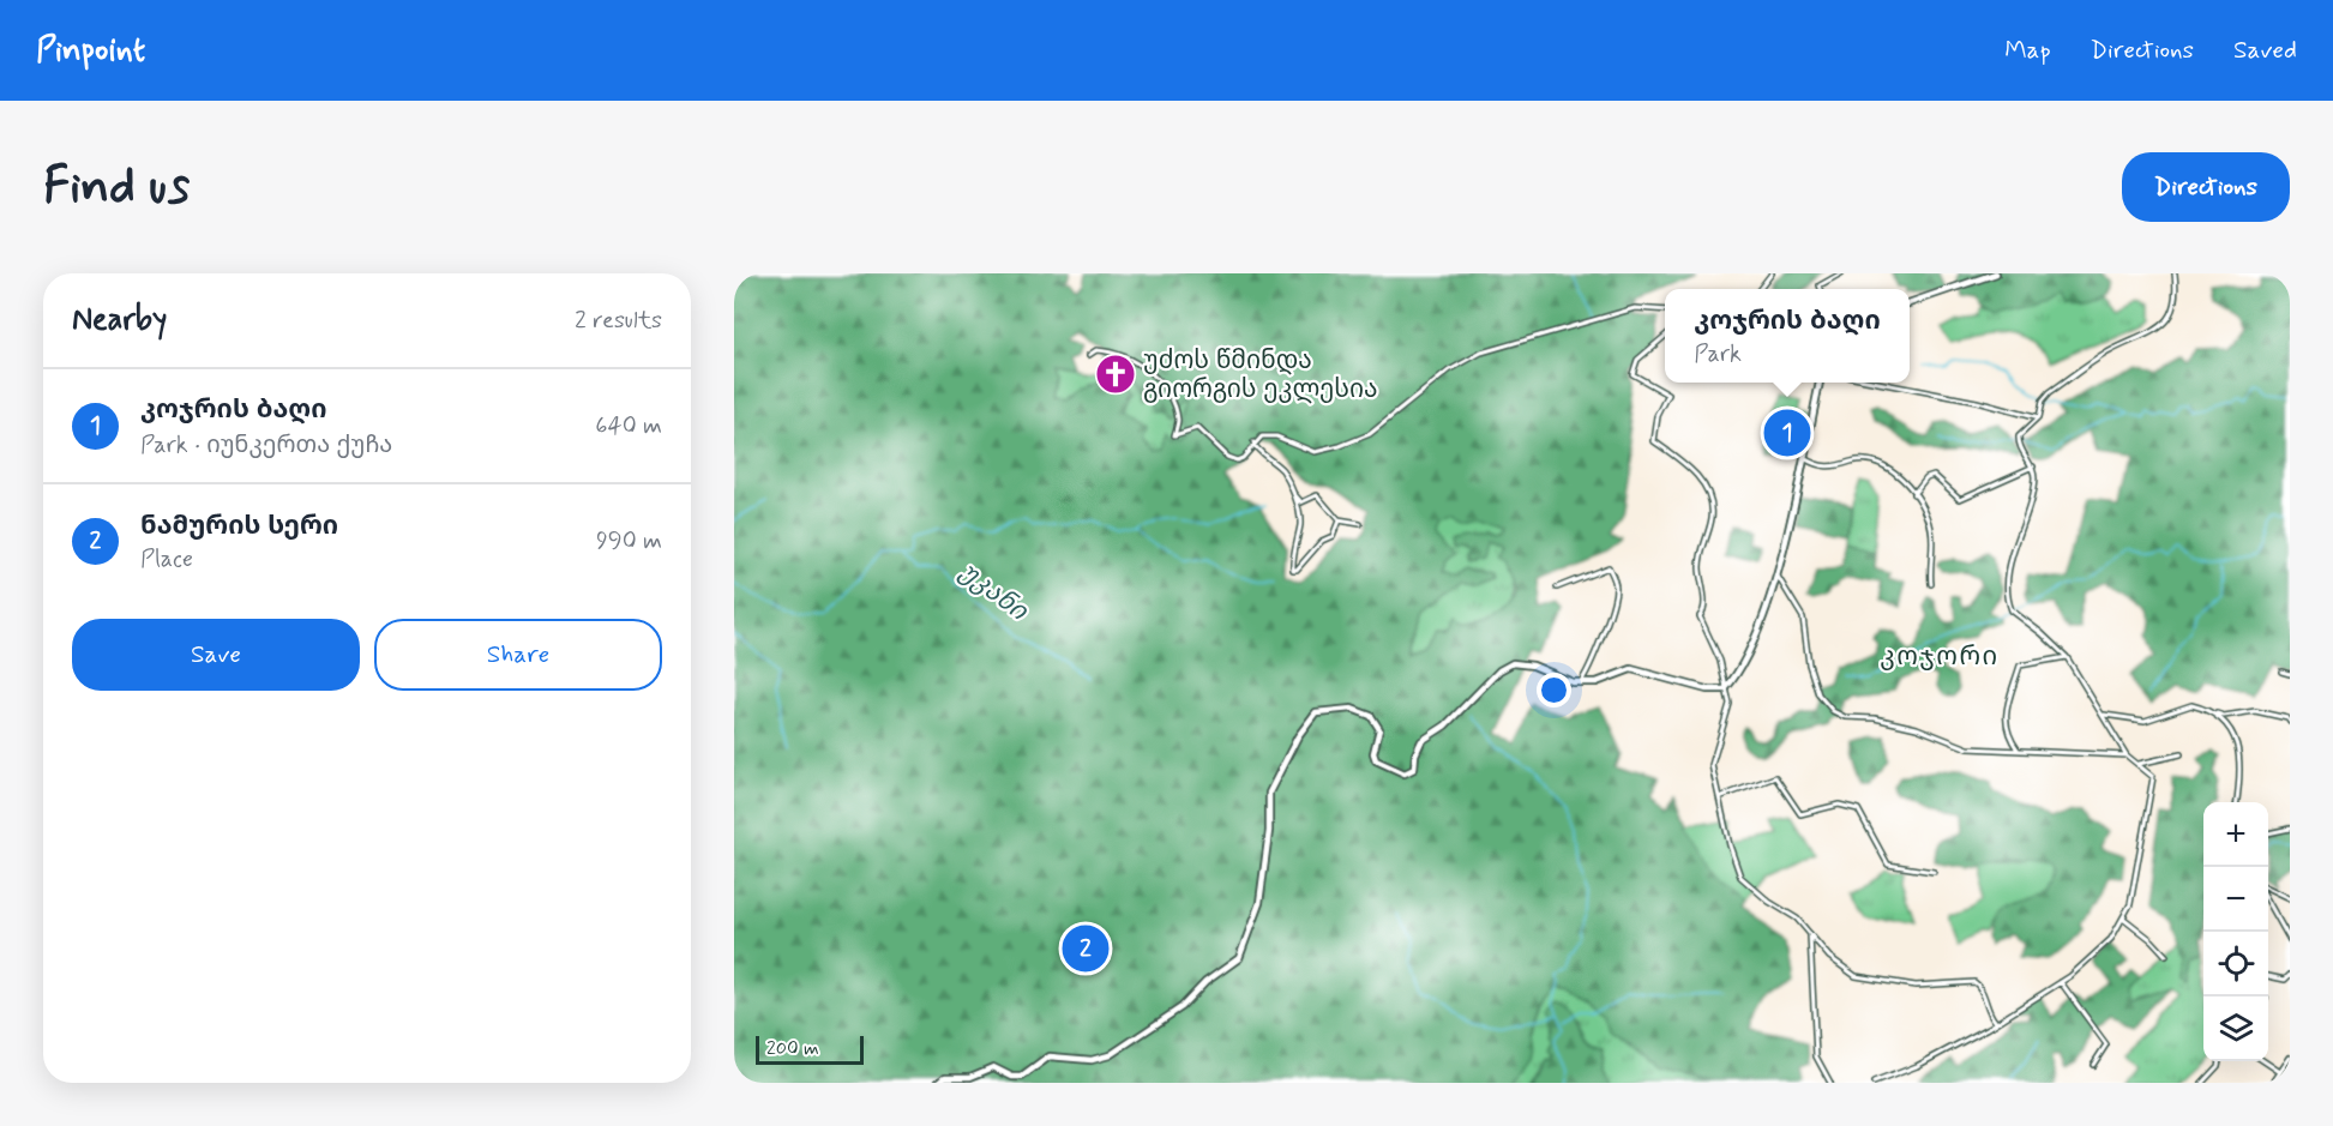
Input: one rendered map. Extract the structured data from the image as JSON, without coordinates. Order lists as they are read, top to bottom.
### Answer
{
  "districts": ["კოჯორი"],
  "water": ["უკანი"],
  "places": {
    "church": ["უძოს წმინდა გიორგის ეკლესია"]
  },
  "scale_bar": "200 m",
  "page": {
    "header": "Pinpoint",
    "nav": ["Map", "Directions", "Saved"],
    "buttons": [
      "Directions",
      ["Save", "Share"]
    ],
    "title": "Find us",
    "heading": ["Nearby", "2 results"],
    "popup": ["კოჯრის ბაღი", "Park"],
    "list": [
      {
        "mark": "1",
        "name": "კოჯრის ბაღი",
        "note": "Park · იუნკერთა ქუჩა",
        "value": "640 m"
      },
      {
        "mark": "2",
        "name": "ნამურის სერი",
        "note": "Place",
        "value": "990 m"
      }
    ],
    "pins": ["1", "2"],
    "map_buttons": ["+", "−"],
    "scale": "200 m"
  }
}
